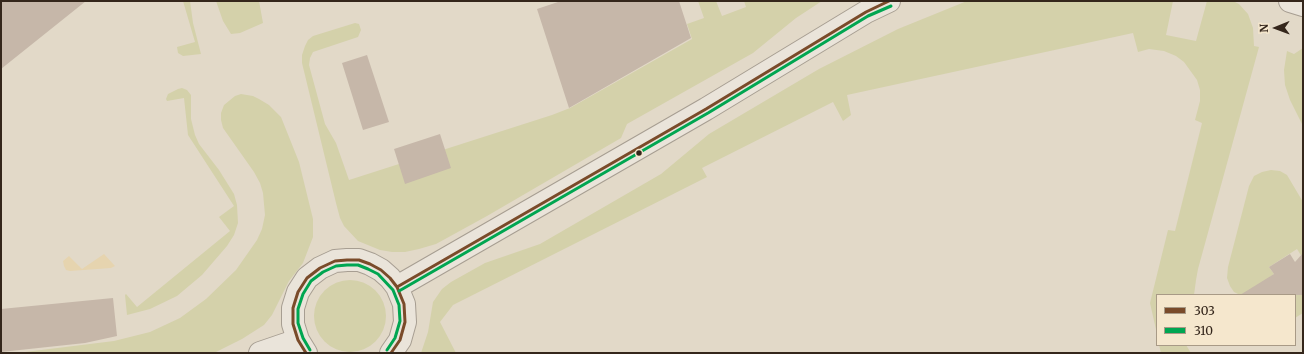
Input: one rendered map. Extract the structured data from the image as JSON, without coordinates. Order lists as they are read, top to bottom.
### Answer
{
  "lines": ["transit line 303", "transit line 310"],
  "legend": ["303", "310"],
  "north": "left"
}
